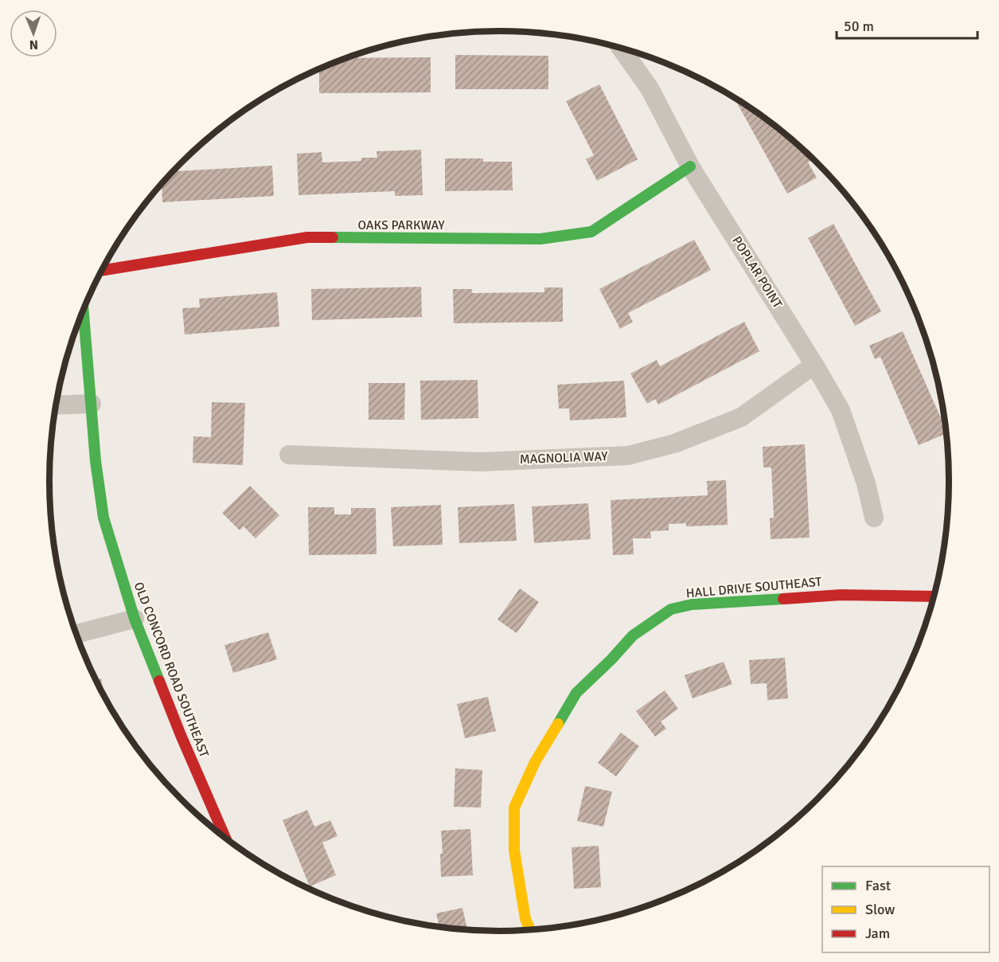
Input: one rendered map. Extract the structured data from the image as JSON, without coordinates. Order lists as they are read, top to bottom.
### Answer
{
  "streets": {
    "street": [
      "OAKS PARKWAY",
      "POPLAR POINT",
      "MAGNOLIA WAY",
      "HALL DRIVE SOUTHEAST",
      "OLD CONCORD ROAD SOUTHEAST"
    ]
  },
  "crossings": [
    ["OAKS PARKWAY", "POPLAR POINT"],
    ["POPLAR POINT", "MAGNOLIA WAY"]
  ],
  "legend": ["Fast", "Slow", "Jam"],
  "scale_bar": "50 m",
  "north": "bottom"
}
